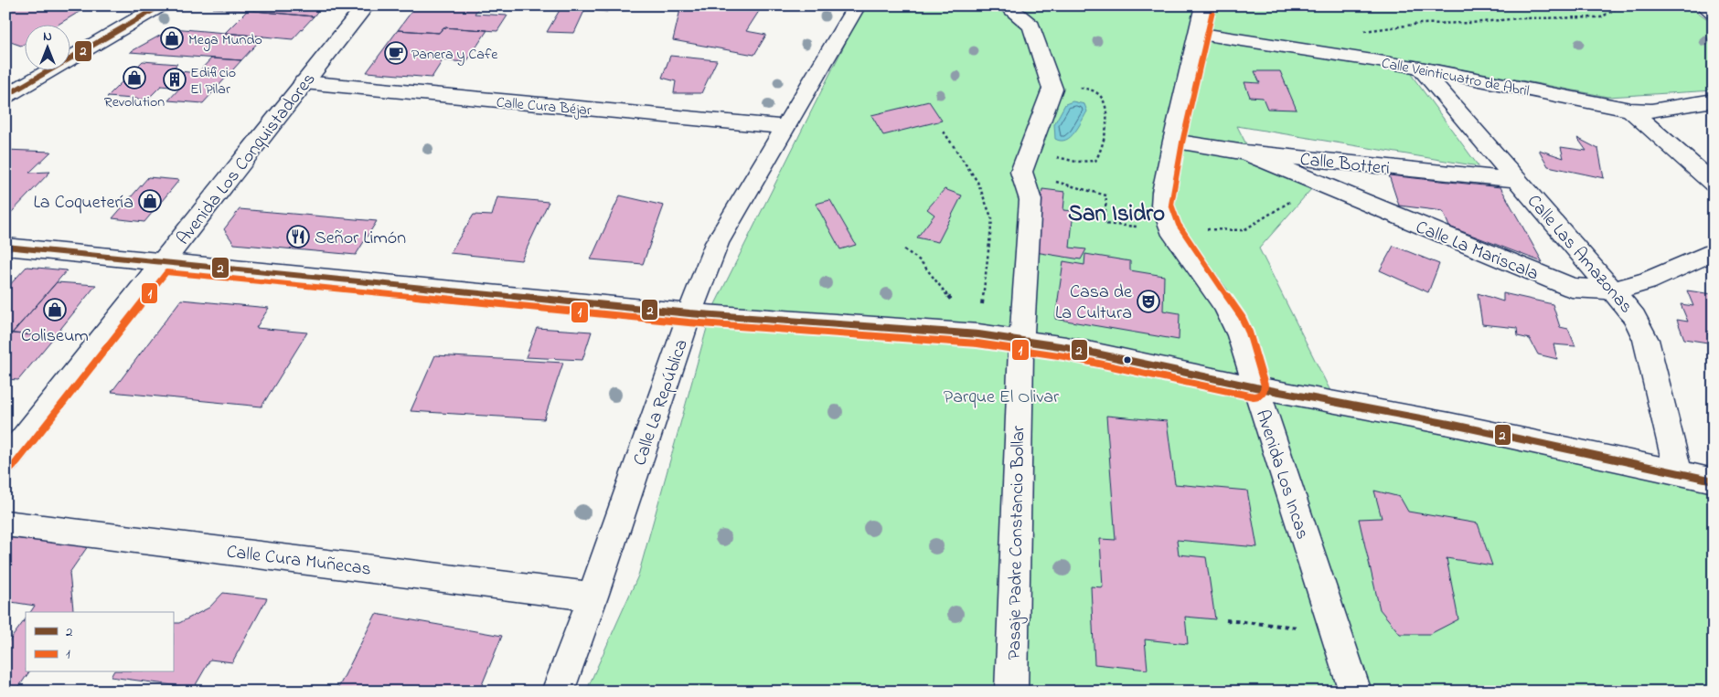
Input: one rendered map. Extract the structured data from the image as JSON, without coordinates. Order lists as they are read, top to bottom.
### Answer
{
  "streets": {
    "street": [
      "Calle Veinticuatro de Abril",
      "Calle Cura Béjar",
      "Avenida Los Conquistadores",
      "Calle Botteri",
      "Calle La Mariscala",
      "Calle Las Amazonas",
      "Calle La República",
      "Avenida Los Incas",
      "Pasaje Padre Constancio Bollar",
      "Calle Cura Muñecas"
    ]
  },
  "crossings": [
    ["Calle Veinticuatro de Abril", "Calle Las Amazonas"],
    ["Calle Veinticuatro de Abril", "Avenida Los Incas"],
    ["Calle Cura Béjar", "Avenida Los Conquistadores"],
    ["Calle Cura Béjar", "Calle La República"],
    ["Calle Botteri", "Calle La Mariscala"],
    ["Calle Botteri", "Calle Las Amazonas"],
    ["Calle Botteri", "Avenida Los Incas"],
    ["Calle La Mariscala", "Calle Las Amazonas"],
    ["Calle La República", "Calle Cura Muñecas"]
  ],
  "districts": ["San Isidro"],
  "parks": ["Parque El Olivar"],
  "places": {
    "shop": [
      "Mega Mundo",
      "Revolution",
      "La Coquetería",
      "Coliseum"
    ],
    "cafe": ["Panera y Cafe"],
    "building": ["Edificio El Pilar"],
    "restaurant": ["Señor Limón"],
    "theatre": ["Casa de La Cultura"]
  },
  "lines": ["transit line 2", "transit line 1"],
  "legend": ["2", "1"],
  "north": "top"
}
